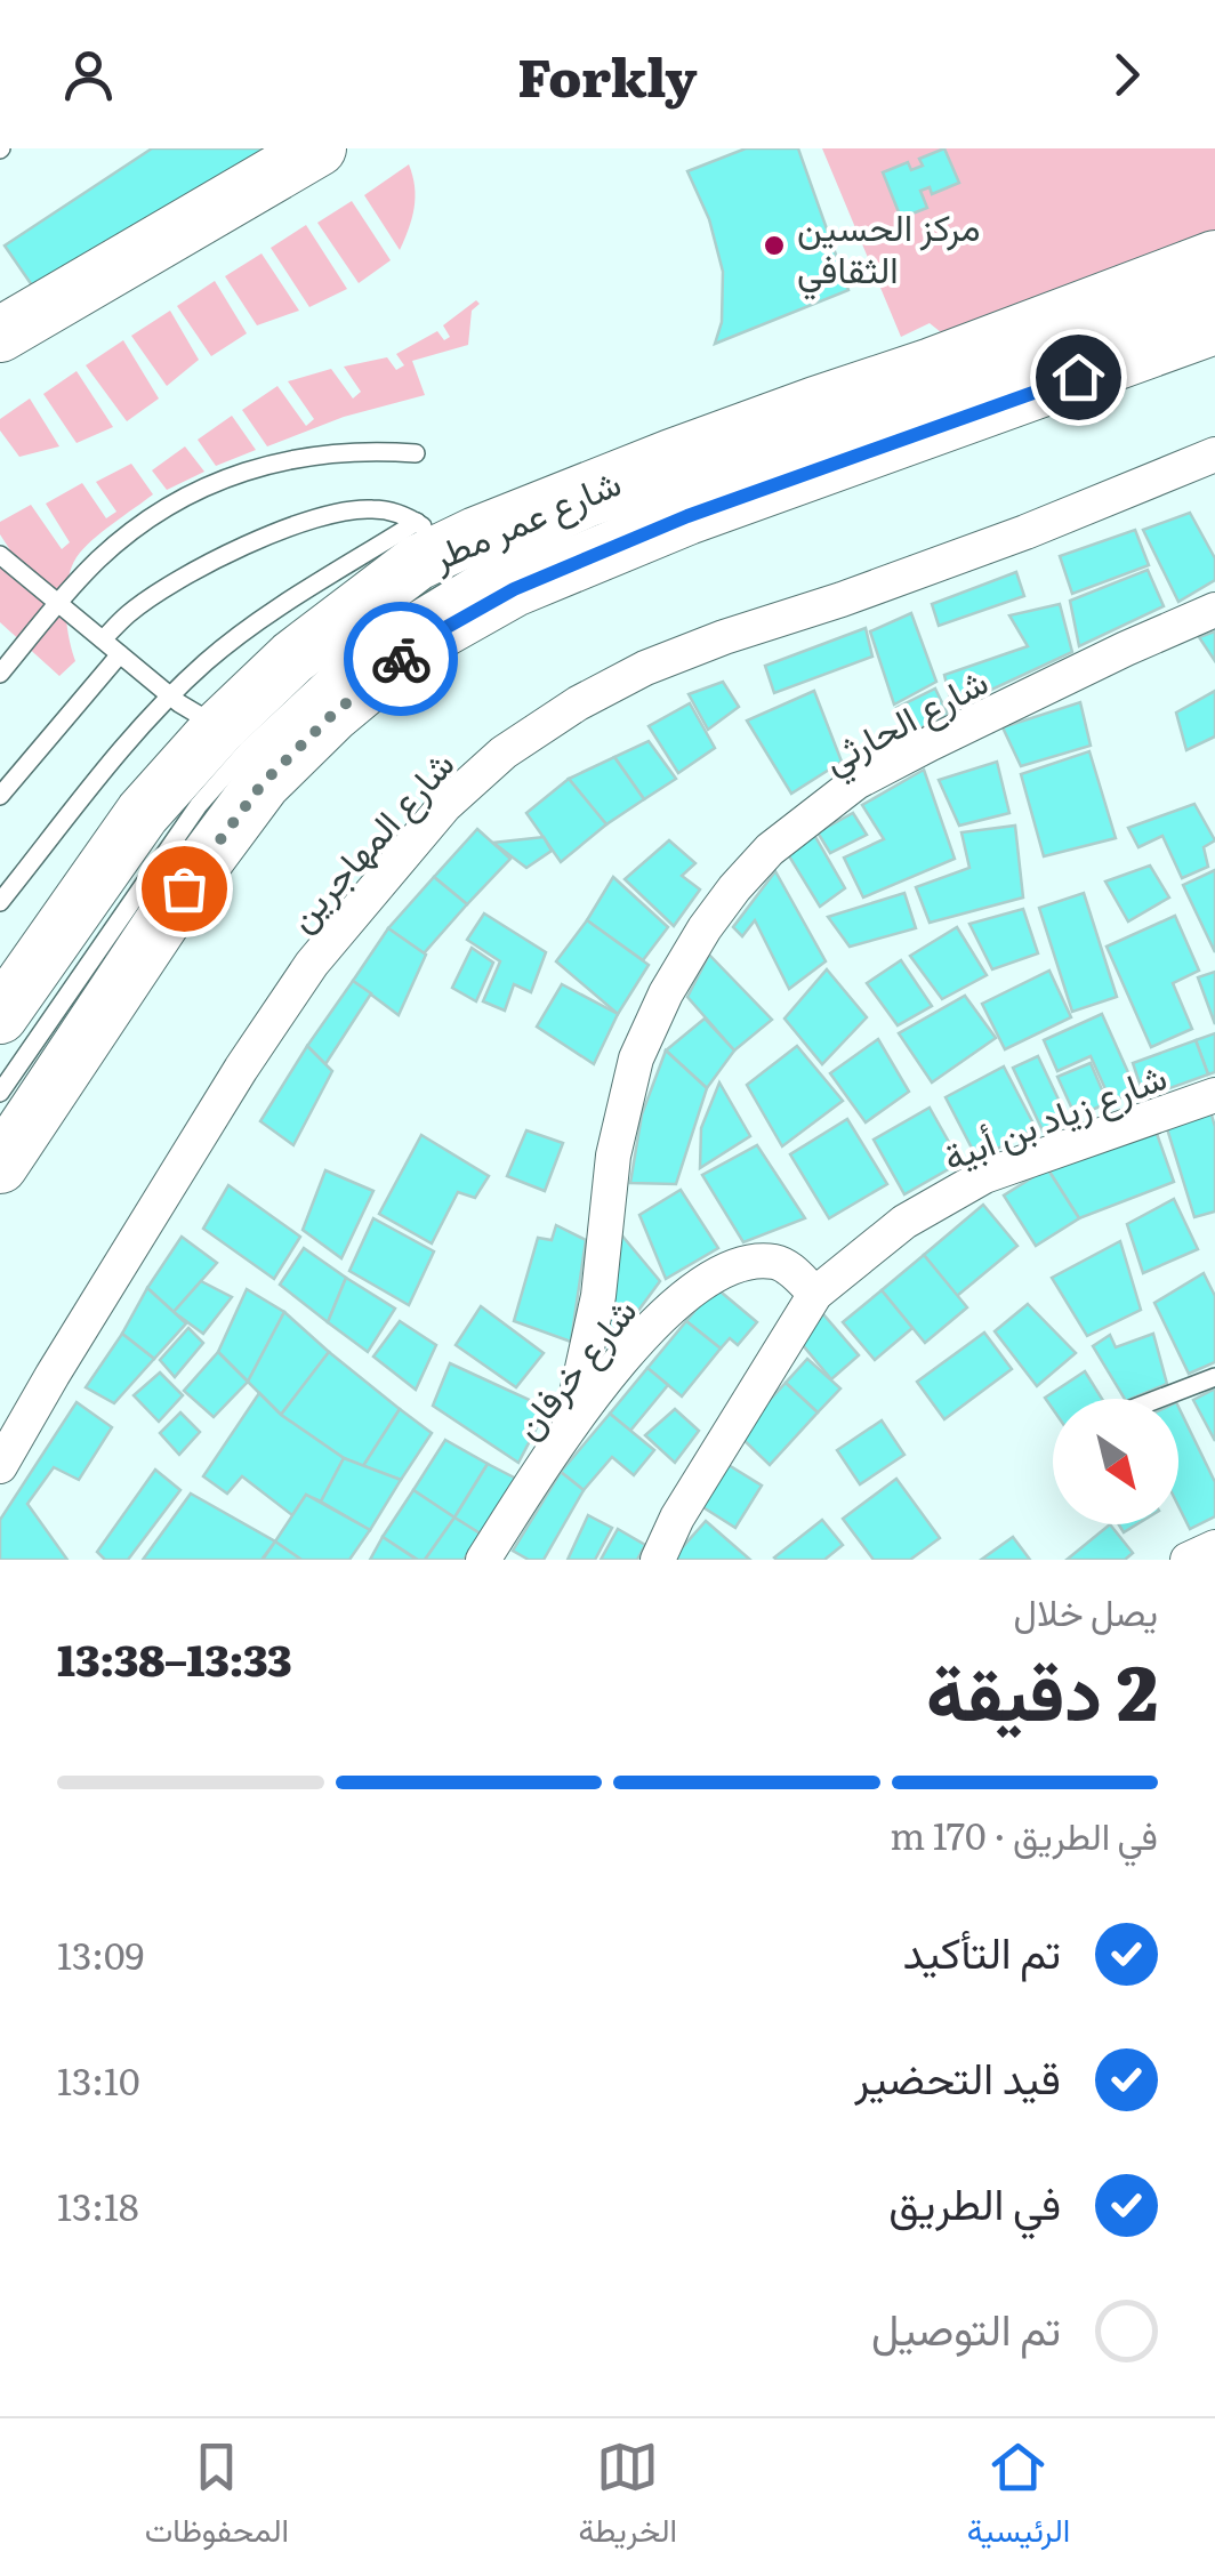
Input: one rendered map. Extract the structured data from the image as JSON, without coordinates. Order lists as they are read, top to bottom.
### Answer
{
  "streets": {
    "main road": ["شارع عمر مطر"],
    "street": [
      "شارع الحارثي",
      "شارع المهاجرين",
      "شارع زياد بن أبية",
      "شارع خرفان"
    ]
  },
  "crossings": [
    ["شارع الحارثي", "شارع خرفان"],
    ["شارع زياد بن أبية", "شارع خرفان"]
  ],
  "places": ["مركز الحسين الثقافي"],
  "north": "bottom right",
  "page": {
    "header": "Forkly",
    "heading": ["2 دقيقة", "يصل خلال", "13:33–13:38"],
    "bar": "في الطريق · 170 m",
    "list": [
      ["تم التأكيد", "13:09"],
      ["قيد التحضير", "13:10"],
      ["في الطريق", "13:18"],
      "تم التوصيل"
    ],
    "tabs": ["الرئيسية", "الخريطة", "المحفوظات"]
  }
}
